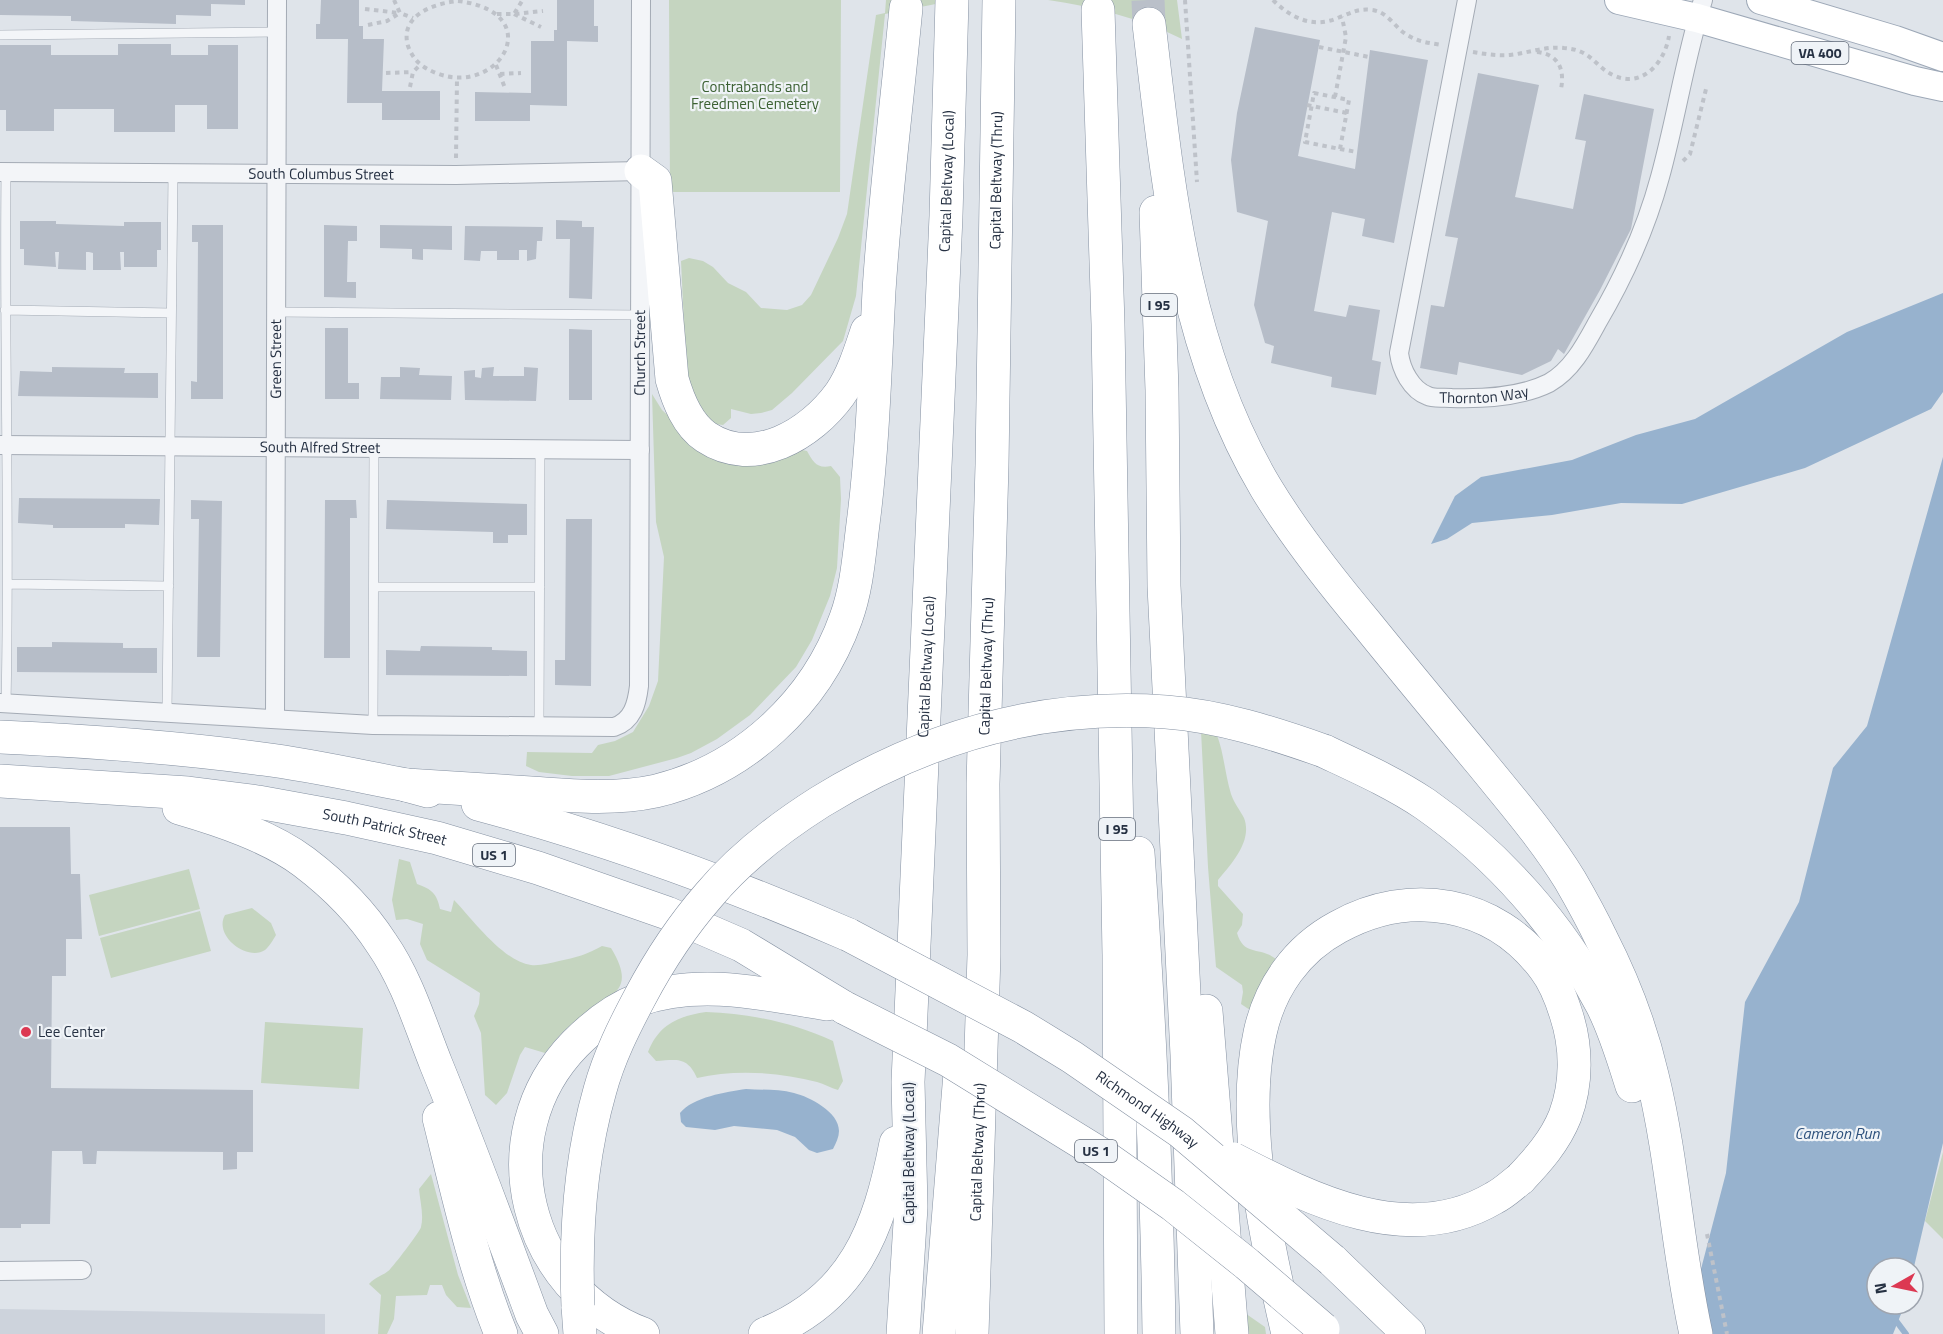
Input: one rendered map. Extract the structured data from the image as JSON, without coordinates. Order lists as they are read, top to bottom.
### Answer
{
  "streets": {
    "highway": [
      "Capital Beltway (Thru)",
      "Capital Beltway (Local)",
      "I 95",
      "South Patrick Street",
      "US 1",
      "Richmond Highway"
    ],
    "main road": ["VA 400"],
    "street": [
      "South Columbus Street",
      "Church Street",
      "Green Street",
      "Thornton Way",
      "South Alfred Street"
    ]
  },
  "crossings": [
    ["VA 400", "Thornton Way"],
    ["South Columbus Street", "Church Street"],
    ["South Columbus Street", "Green Street"],
    ["Church Street", "South Alfred Street"],
    ["Green Street", "South Alfred Street"],
    ["South Patrick Street", "US 1"]
  ],
  "water": ["Cameron Run"],
  "parks": ["Contrabands and Freedmen Cemetery"],
  "places": ["Lee Center"],
  "north": "left"
}
